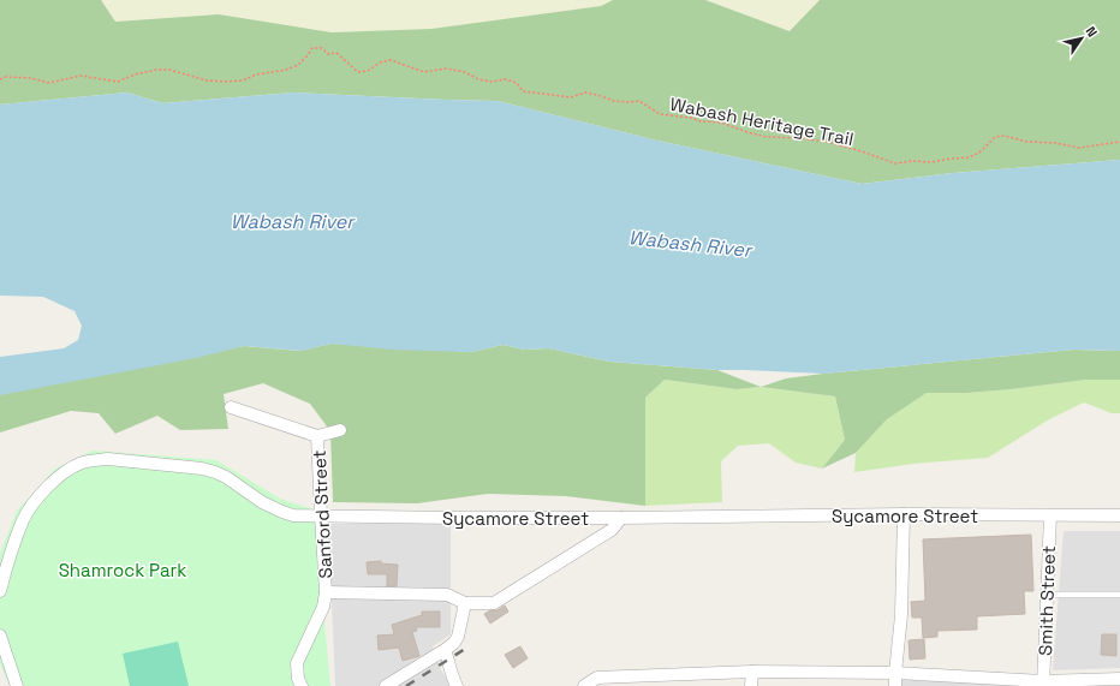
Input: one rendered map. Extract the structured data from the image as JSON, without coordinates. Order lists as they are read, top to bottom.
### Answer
{
  "streets": {
    "street": ["Sanford Street", "Sycamore Street", "Smith Street"],
    "path": ["Wabash Heritage Trail"]
  },
  "crossings": [
    ["Sanford Street", "Sycamore Street"],
    ["Sycamore Street", "Smith Street"]
  ],
  "water": ["Wabash River"],
  "parks": ["Shamrock Park"],
  "north": "top right"
}
